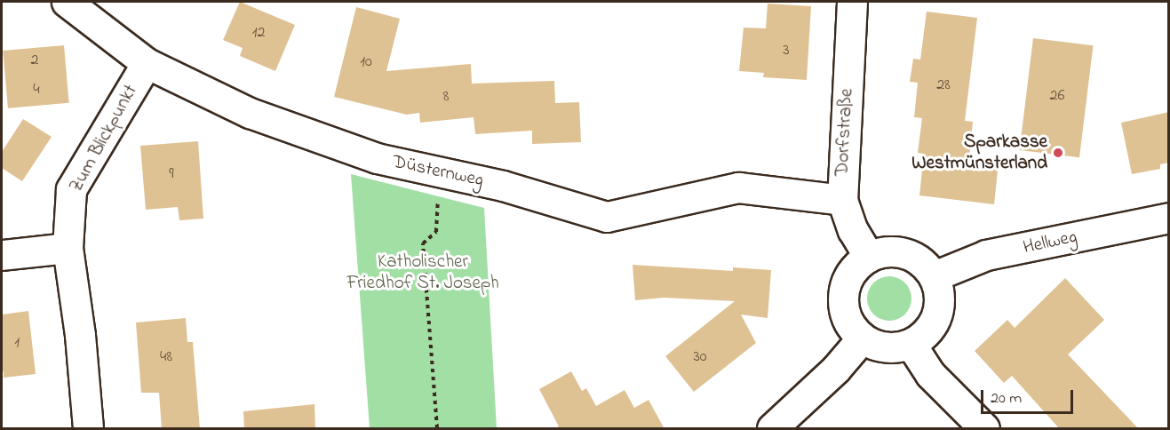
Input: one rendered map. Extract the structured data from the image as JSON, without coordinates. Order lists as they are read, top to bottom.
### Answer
{
  "streets": {
    "street": [
      "Dorfstraße",
      "Zum Blickpunkt",
      "Düsternweg",
      "Hellweg"
    ]
  },
  "crossings": [
    ["Dorfstraße", "Düsternweg"],
    ["Dorfstraße", "Hellweg"],
    ["Zum Blickpunkt", "Düsternweg"]
  ],
  "parks": ["Katholischer Friedhof St. Joseph"],
  "places": ["Sparkasse Westmünsterland"],
  "house_numbers": [
    "12",
    "3",
    "2",
    "10",
    "28",
    "4",
    "26",
    "8",
    "9",
    "1",
    "48",
    "30"
  ],
  "scale_bar": "20 m"
}
